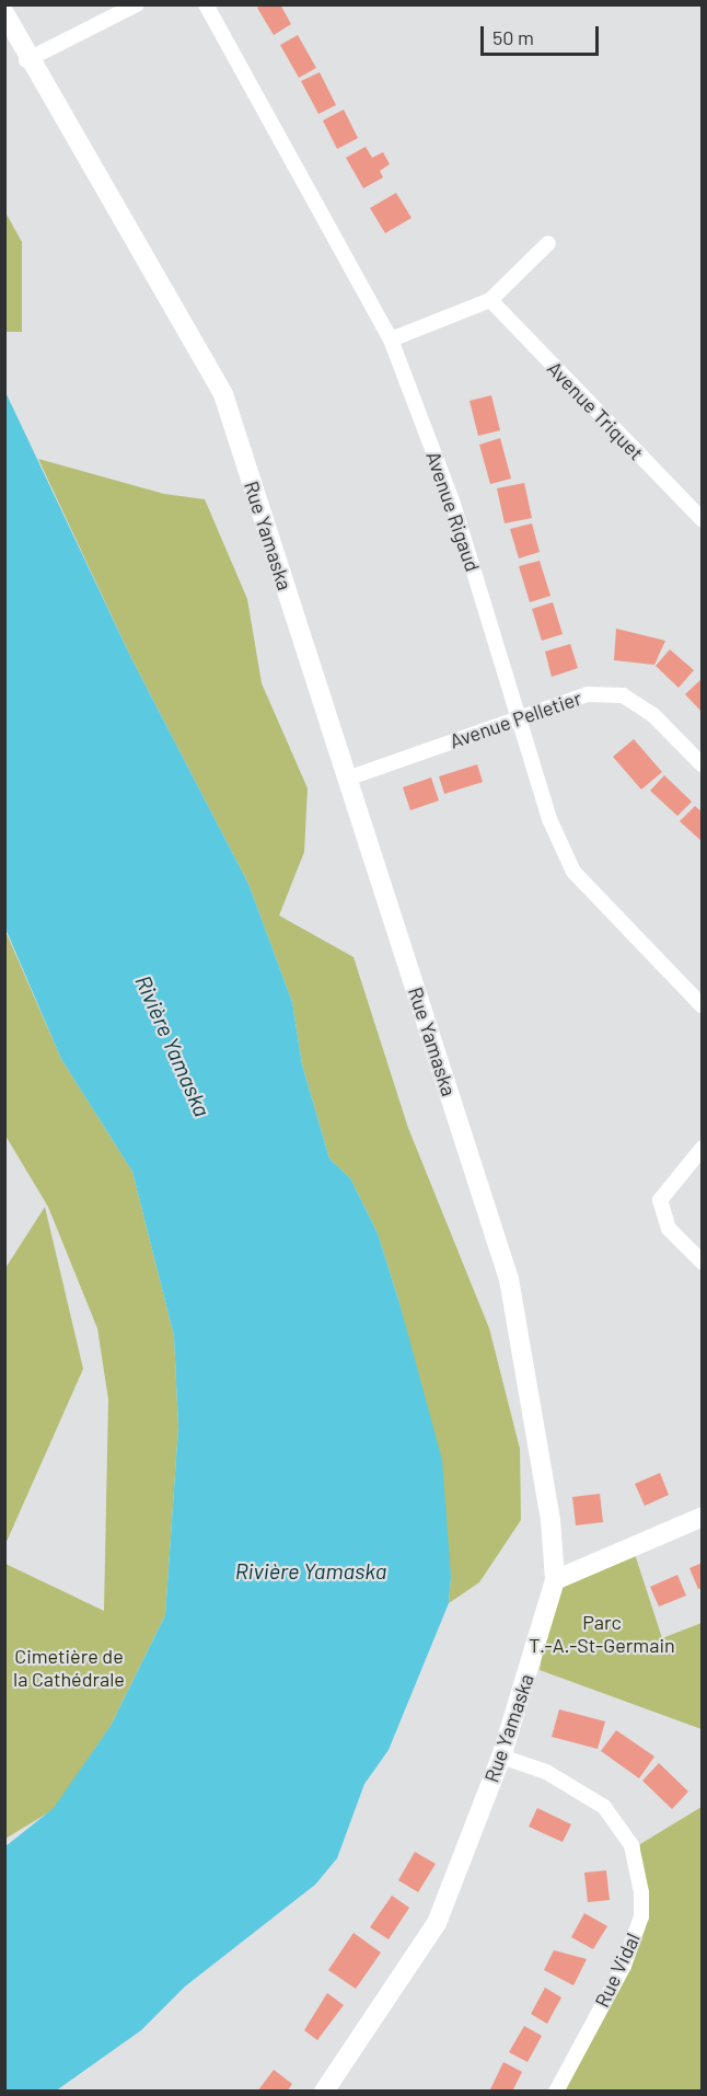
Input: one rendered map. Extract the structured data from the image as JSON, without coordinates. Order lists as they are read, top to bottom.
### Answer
{
  "streets": {
    "street": [
      "Avenue Triquet",
      "Avenue Rigaud",
      "Rue Yamaska",
      "Avenue Pelletier",
      "Rue Vidal"
    ]
  },
  "crossings": [
    ["Avenue Rigaud", "Avenue Pelletier"],
    ["Rue Yamaska", "Avenue Pelletier"],
    ["Rue Yamaska", "Rue Vidal"]
  ],
  "water": ["Rivière Yamaska"],
  "parks": ["Parc T.-A.-St-Germain", "Cimetière de la Cathédrale"],
  "scale_bar": "50 m"
}
